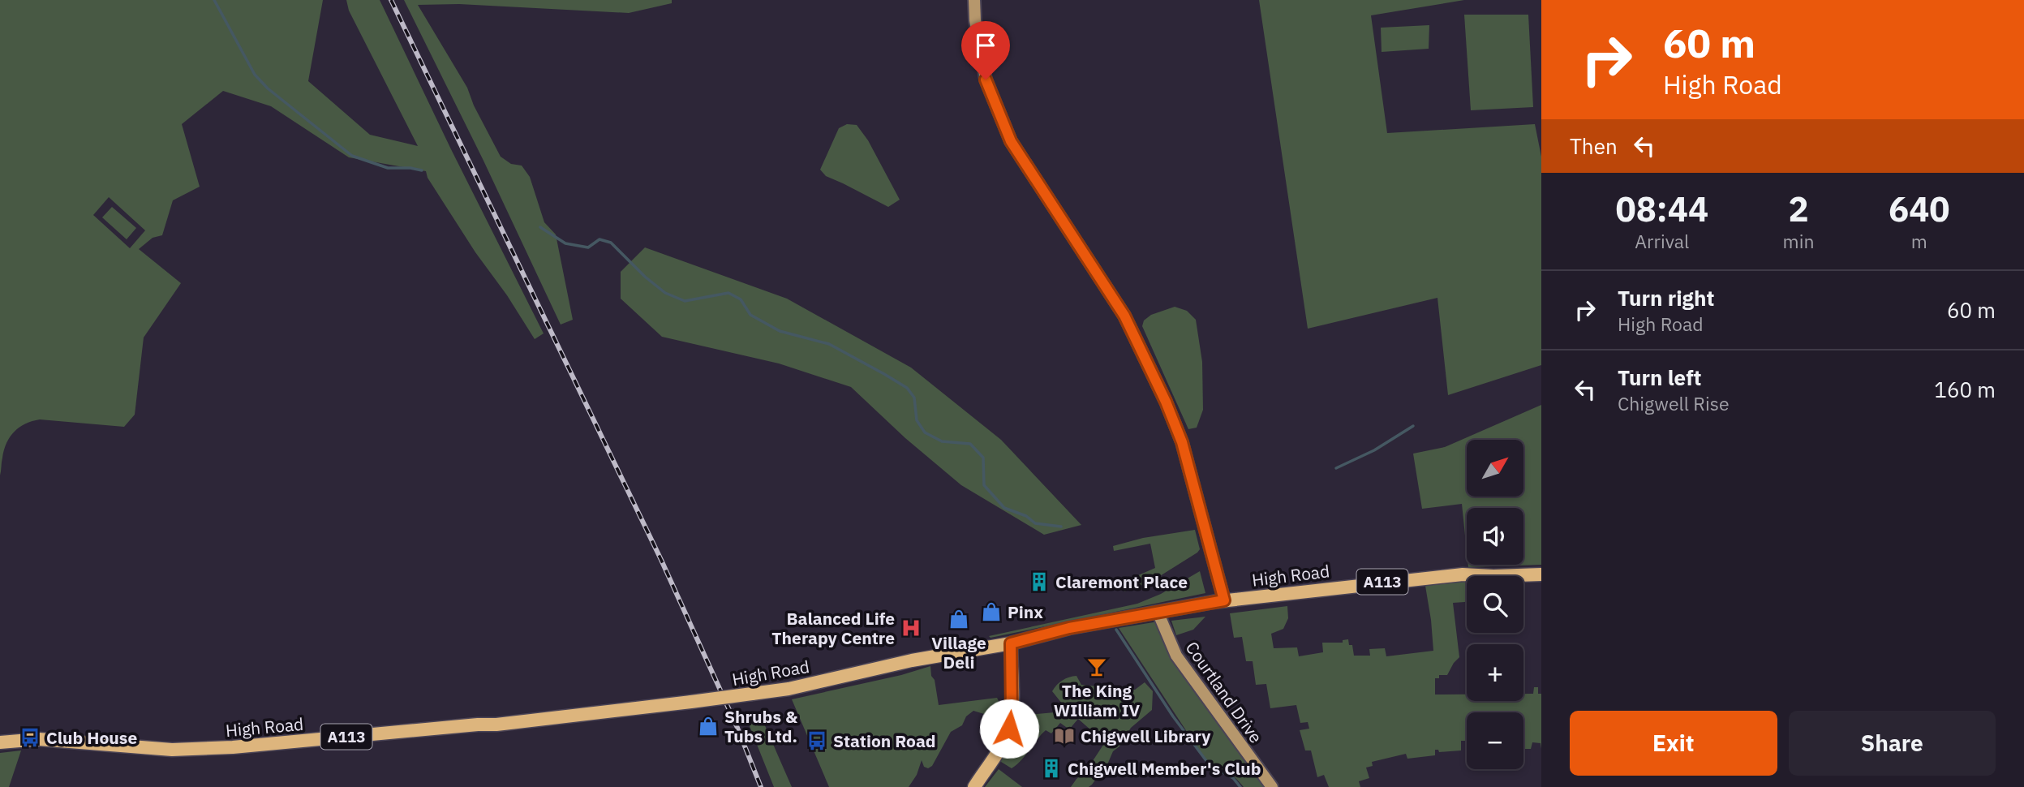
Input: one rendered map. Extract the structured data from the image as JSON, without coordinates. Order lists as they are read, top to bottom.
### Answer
{
  "streets": {
    "main road": ["High Road", "A113", "Courtland Drive"]
  },
  "crossings": [
    ["High Road", "Courtland Drive"]
  ],
  "places": {
    "building": ["Claremont Place", "Chigwell Member's Club"],
    "shop": ["Pinx", "Village Deli", "Shrubs & Tubs Ltd."],
    "hospital": ["Balanced Life Therapy Centre"],
    "bar": ["The King WIlliam IV"],
    "library": ["Chigwell Library"],
    "bus stop": ["Club House", "Station Road"]
  },
  "north": "top right",
  "page": {
    "turn": ["60 m", "High Road"],
    "then": "Then",
    "eta": [
      "08:44",
      "Arrival",
      "2",
      "min",
      "640",
      "m"
    ],
    "list": [
      {
        "name": "Turn right",
        "note": "High Road",
        "value": "60 m"
      },
      {
        "name": "Turn left",
        "note": "Chigwell Rise",
        "value": "160 m"
      }
    ],
    "map_buttons": ["+", "−"],
    "buttons": ["Exit", "Share"]
  }
}
